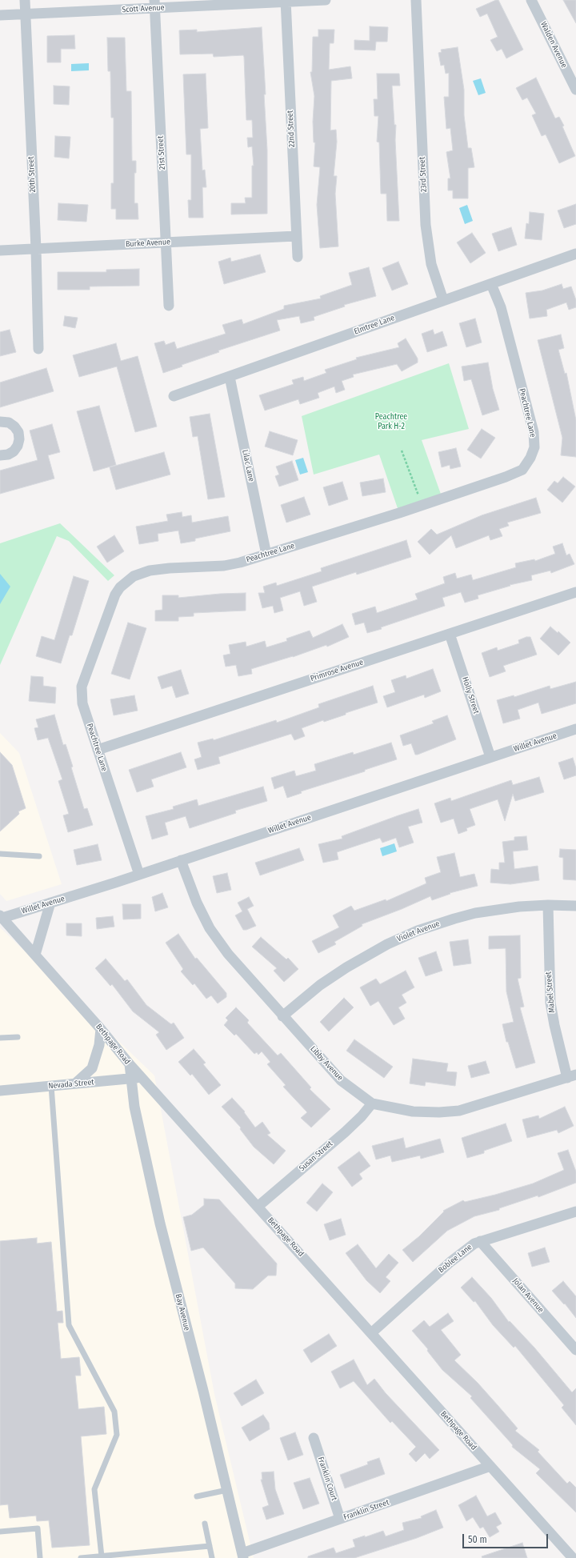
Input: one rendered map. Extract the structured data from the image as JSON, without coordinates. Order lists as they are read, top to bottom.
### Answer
{
  "streets": {
    "street": [
      "Scott Avenue",
      "Walden Avenue",
      "22nd Street",
      "21st Street",
      "20th Street",
      "23rd Street",
      "Burke Avenue",
      "Elmtree Lane",
      "Peachtree Lane",
      "Lilac Lane",
      "Primrose Avenue",
      "Holly Street",
      "Willet Avenue",
      "Violet Avenue",
      "Mabel Street",
      "Bethpage Road",
      "Libby Avenue",
      "Nevada Street",
      "Susan Street",
      "Boblee Lane",
      "Jolan Avenue",
      "Bay Avenue",
      "Franklin Court",
      "Franklin Street"
    ]
  },
  "crossings": [
    ["Scott Avenue", "22nd Street"],
    ["Scott Avenue", "21st Street"],
    ["Scott Avenue", "20th Street"],
    ["22nd Street", "Burke Avenue"],
    ["21st Street", "Burke Avenue"],
    ["20th Street", "Burke Avenue"],
    ["23rd Street", "Elmtree Lane"],
    ["Elmtree Lane", "Peachtree Lane"],
    ["Elmtree Lane", "Lilac Lane"],
    ["Peachtree Lane", "Lilac Lane"],
    ["Peachtree Lane", "Primrose Avenue"],
    ["Peachtree Lane", "Willet Avenue"],
    ["Primrose Avenue", "Holly Street"],
    ["Holly Street", "Willet Avenue"],
    ["Willet Avenue", "Bethpage Road"],
    ["Willet Avenue", "Libby Avenue"],
    ["Violet Avenue", "Mabel Street"],
    ["Violet Avenue", "Libby Avenue"],
    ["Mabel Street", "Libby Avenue"],
    ["Bethpage Road", "Nevada Street"],
    ["Bethpage Road", "Susan Street"],
    ["Bethpage Road", "Boblee Lane"],
    ["Bethpage Road", "Bay Avenue"],
    ["Bethpage Road", "Franklin Street"],
    ["Libby Avenue", "Susan Street"],
    ["Nevada Street", "Bay Avenue"],
    ["Boblee Lane", "Jolan Avenue"],
    ["Bay Avenue", "Franklin Street"],
    ["Franklin Court", "Franklin Street"]
  ],
  "parks": ["Peachtree Park H-2"],
  "scale_bar": "50 m"
}
